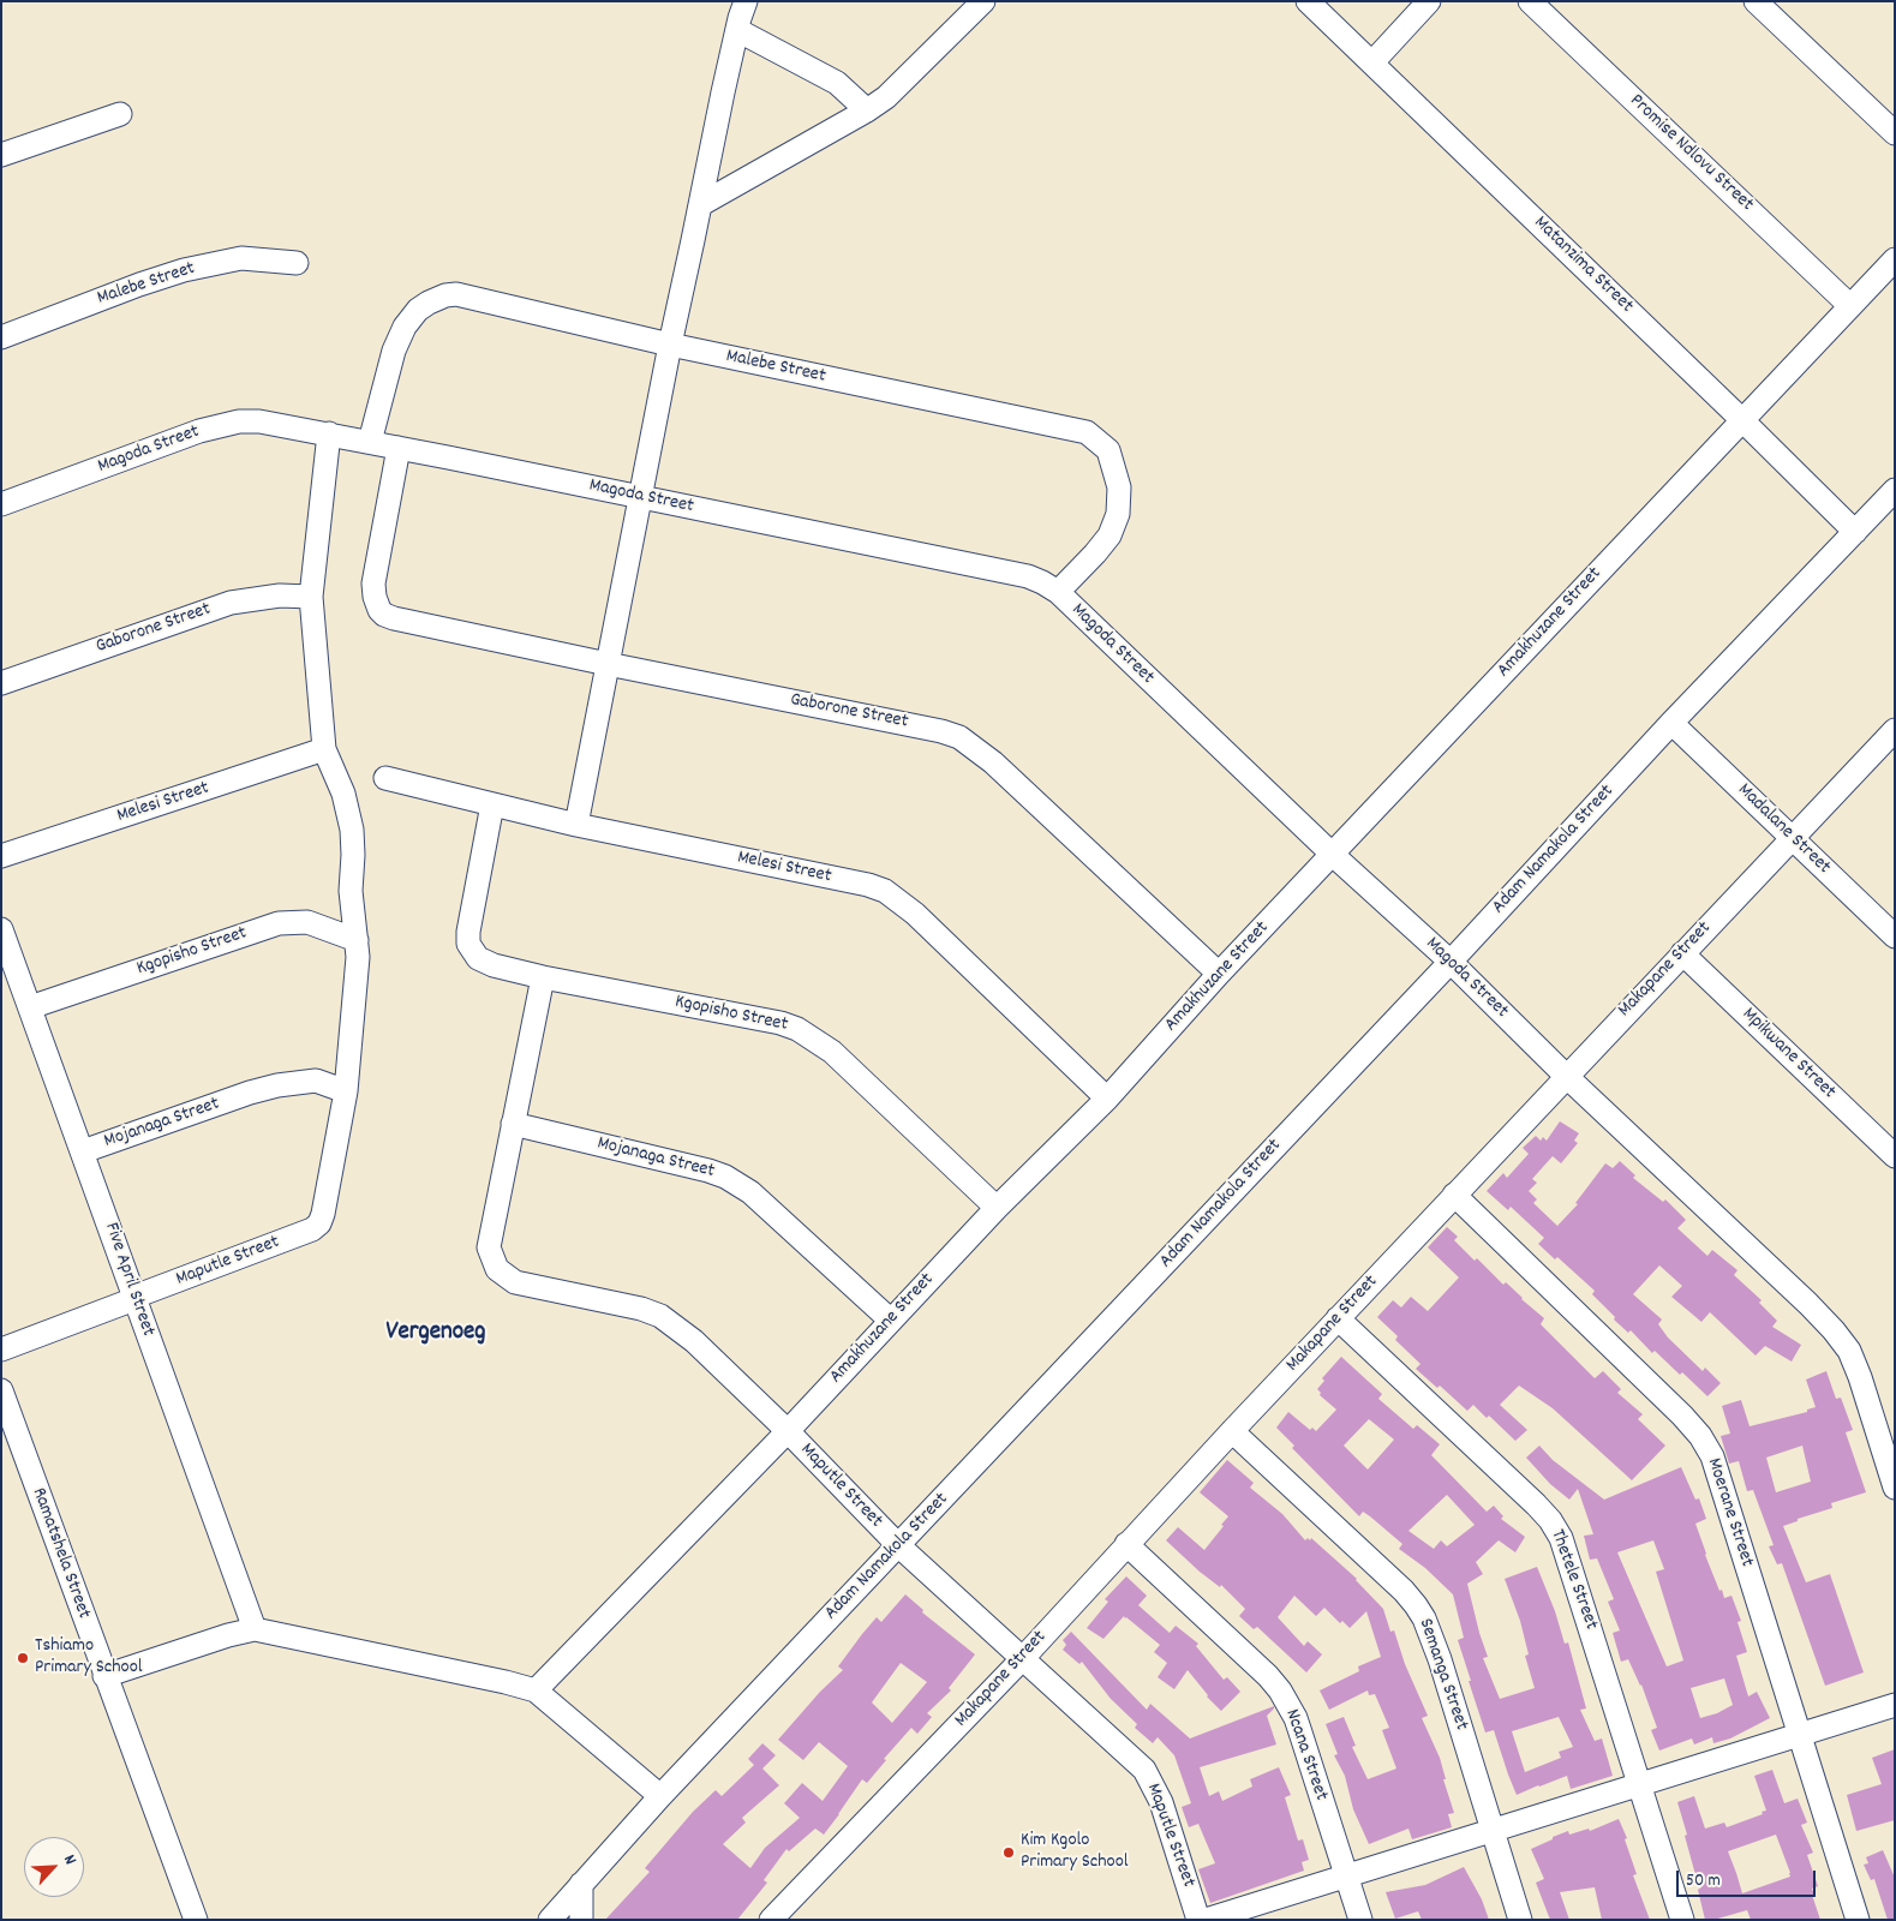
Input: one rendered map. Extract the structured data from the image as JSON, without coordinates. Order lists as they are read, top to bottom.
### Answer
{
  "streets": {
    "street": [
      "Promise Ndlovu Street",
      "Matanzima Street",
      "Malebe Street",
      "Magoda Street",
      "Amakhuzane Street",
      "Gaborone Street",
      "Melesi Street",
      "Madalane Street",
      "Adam Namakola Street",
      "Kgopisho Street",
      "Makapane Street",
      "Mpikwane Street",
      "Mojanaga Street",
      "Maputle Street",
      "Five April Street",
      "Moerane Street",
      "Ramatshela Street",
      "Thetele Street",
      "Semanga Street",
      "Ncana Street"
    ]
  },
  "crossings": [
    ["Promise Ndlovu Street", "Amakhuzane Street"],
    ["Matanzima Street", "Amakhuzane Street"],
    ["Matanzima Street", "Adam Namakola Street"],
    ["Malebe Street", "Magoda Street"],
    ["Magoda Street", "Amakhuzane Street"],
    ["Magoda Street", "Gaborone Street"],
    ["Magoda Street", "Adam Namakola Street"],
    ["Magoda Street", "Makapane Street"],
    ["Amakhuzane Street", "Gaborone Street"],
    ["Amakhuzane Street", "Melesi Street"],
    ["Amakhuzane Street", "Kgopisho Street"],
    ["Amakhuzane Street", "Mojanaga Street"],
    ["Amakhuzane Street", "Maputle Street"],
    ["Melesi Street", "Kgopisho Street"],
    ["Madalane Street", "Adam Namakola Street"],
    ["Madalane Street", "Makapane Street"],
    ["Adam Namakola Street", "Maputle Street"],
    ["Kgopisho Street", "Five April Street"],
    ["Makapane Street", "Mpikwane Street"],
    ["Makapane Street", "Maputle Street"],
    ["Makapane Street", "Moerane Street"],
    ["Makapane Street", "Thetele Street"],
    ["Makapane Street", "Semanga Street"],
    ["Makapane Street", "Ncana Street"],
    ["Mojanaga Street", "Maputle Street"],
    ["Mojanaga Street", "Five April Street"],
    ["Maputle Street", "Five April Street"]
  ],
  "districts": ["Vergenoeg"],
  "places": ["Tshiamo Primary School", "Kim Kgolo Primary School"],
  "scale_bar": "50 m",
  "north": "top right"
}
